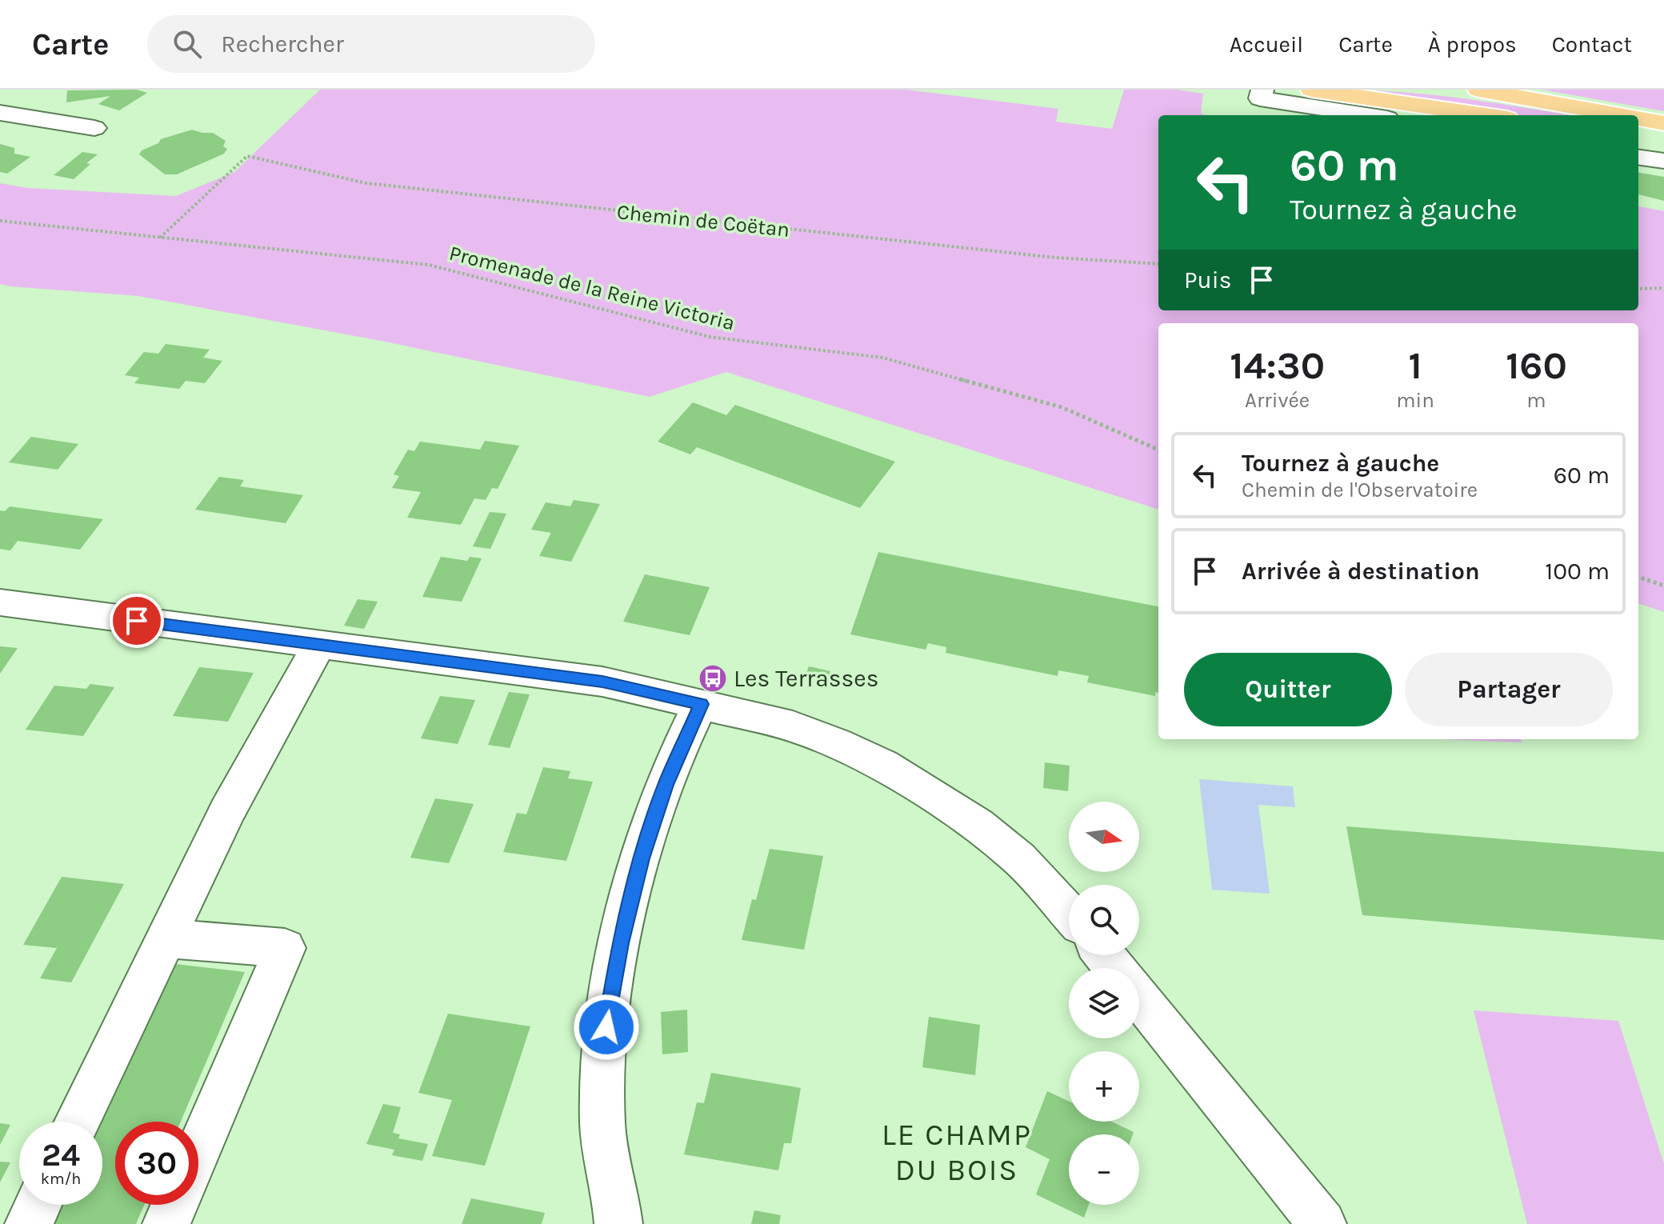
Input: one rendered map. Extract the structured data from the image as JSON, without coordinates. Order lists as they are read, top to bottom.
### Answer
{
  "streets": {
    "path": ["Chemin de Coëtan", "Promenade de la Reine Victoria"]
  },
  "crossings": [
    ["Chemin de Coëtan", "Promenade de la Reine Victoria"]
  ],
  "districts": ["LE CHAMP DU BOIS"],
  "places": {
    "bus stop": ["Les Terrasses"]
  },
  "north": "right",
  "page": {
    "header": "Carte",
    "search": "Rechercher",
    "nav": [
      "Accueil",
      "Carte",
      "À propos",
      "Contact"
    ],
    "turn": ["60 m", "Tournez à gauche"],
    "then": "Puis",
    "eta": [
      "14:30",
      "Arrivée",
      "1",
      "min",
      "160",
      "m"
    ],
    "list": [
      {
        "name": "Tournez à gauche",
        "note": "Chemin de l'Observatoire",
        "value": "60 m"
      },
      {
        "name": "Arrivée à destination",
        "value": "100 m"
      }
    ],
    "buttons": ["Quitter", "Partager"],
    "map_buttons": ["+", "−"],
    "speed": "24 km/h",
    "limit": "30"
  }
}
